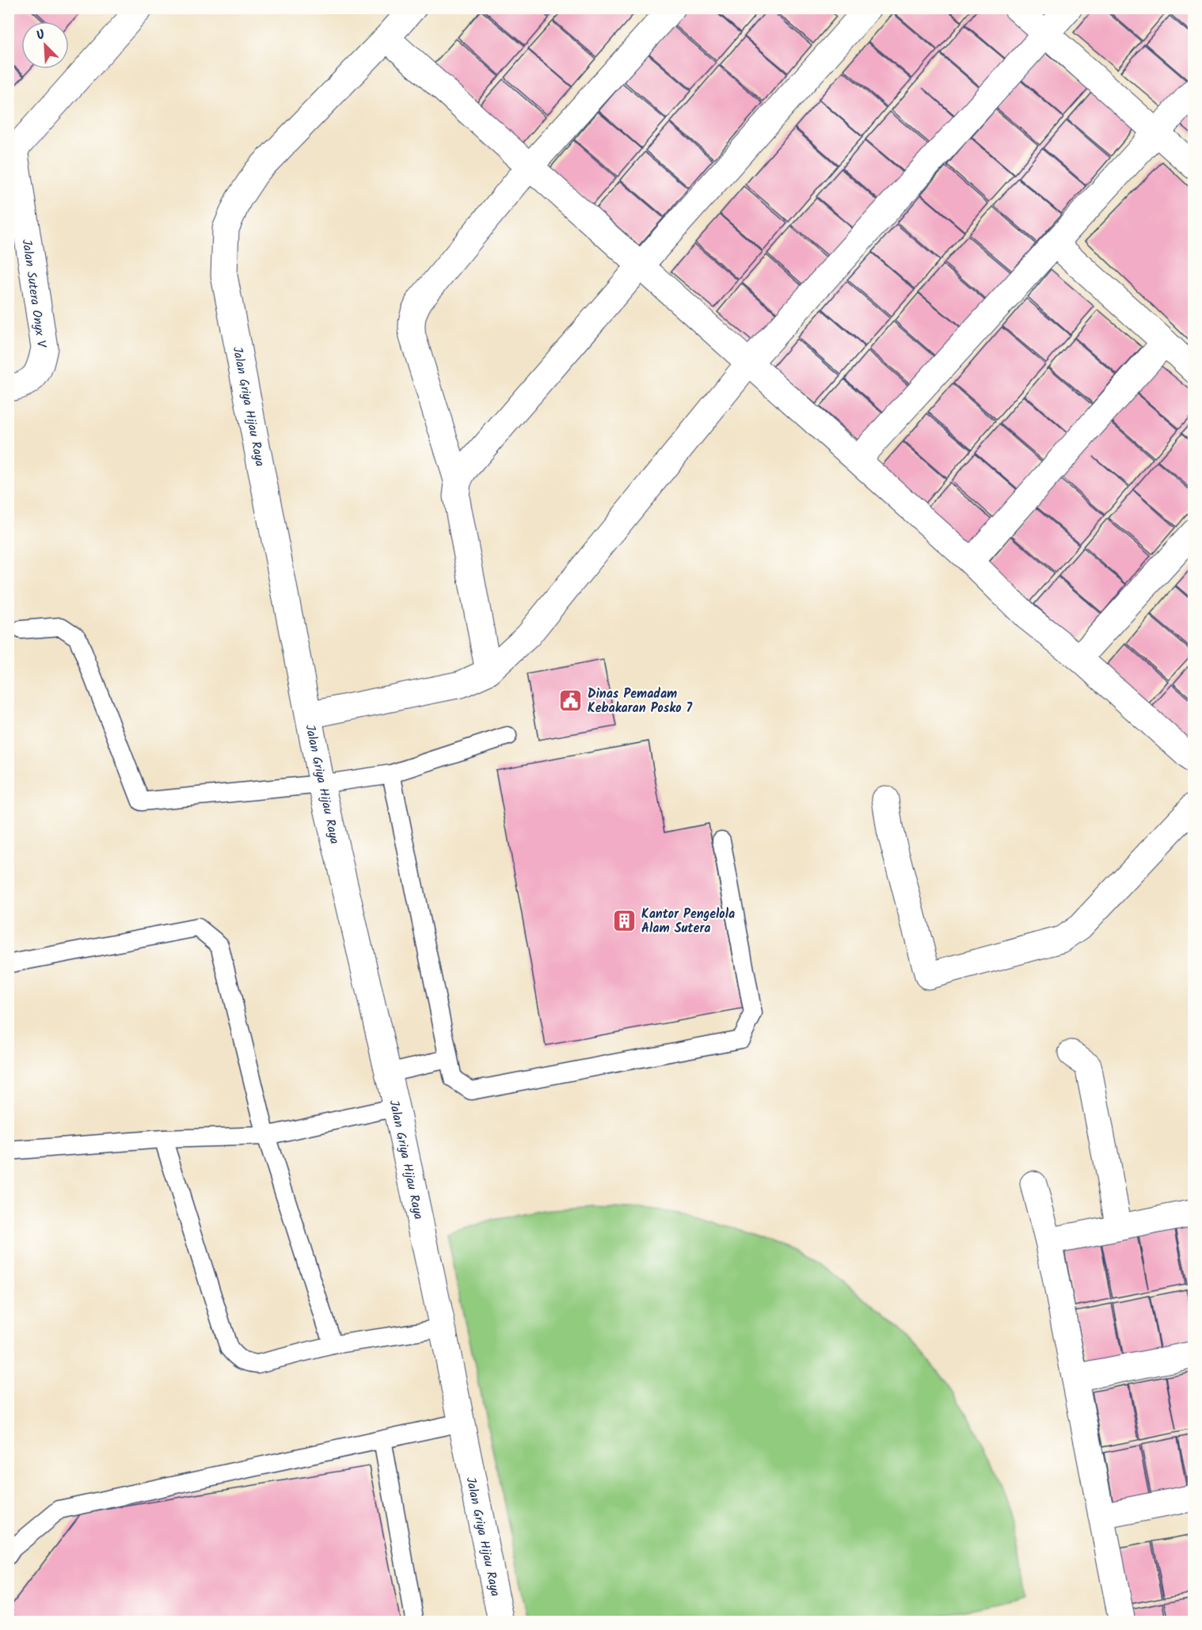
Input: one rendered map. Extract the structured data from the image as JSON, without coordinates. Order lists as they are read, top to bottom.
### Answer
{
  "streets": {
    "street": ["Jalan Sutera Onyx V", "Jalan Griya Hijau Raya"]
  },
  "places": {
    "public building": ["Dinas Pemadam Kebakaran Posko 7"],
    "building": ["Kantor Pengelola Alam Sutera"]
  },
  "north": "top left"
}
